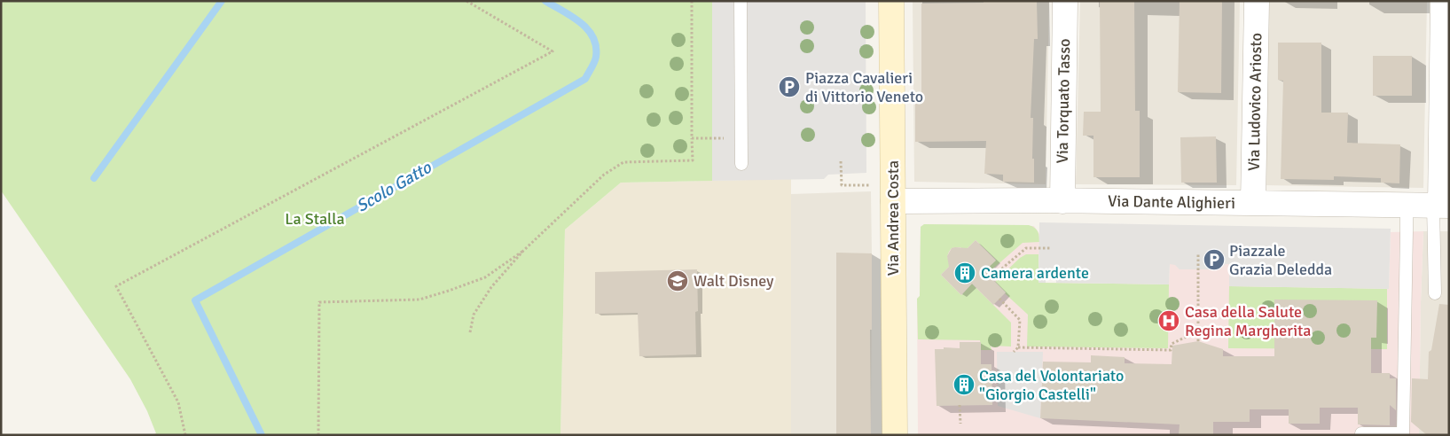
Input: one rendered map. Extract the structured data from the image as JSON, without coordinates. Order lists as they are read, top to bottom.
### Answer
{
  "streets": {
    "main road": ["Via Andrea Costa"],
    "street": ["Via Torquato Tasso", "Via Ludovico Ariosto", "Via Dante Alighieri"]
  },
  "crossings": [
    ["Via Torquato Tasso", "Via Dante Alighieri"],
    ["Via Ludovico Ariosto", "Via Dante Alighieri"],
    ["Via Dante Alighieri", "Via Andrea Costa"]
  ],
  "water": ["Scolo Gatto"],
  "parks": ["La Stalla"],
  "places": {
    "parking": ["Piazza Cavalieri di Vittorio Veneto", "Piazzale Grazia Deledda"],
    "building": ["Camera ardente", "Casa del Volontariato \"Giorgio Castelli\""],
    "school or university": ["Walt Disney"],
    "hospital": ["Casa della Salute Regina Margherita"]
  }
}
